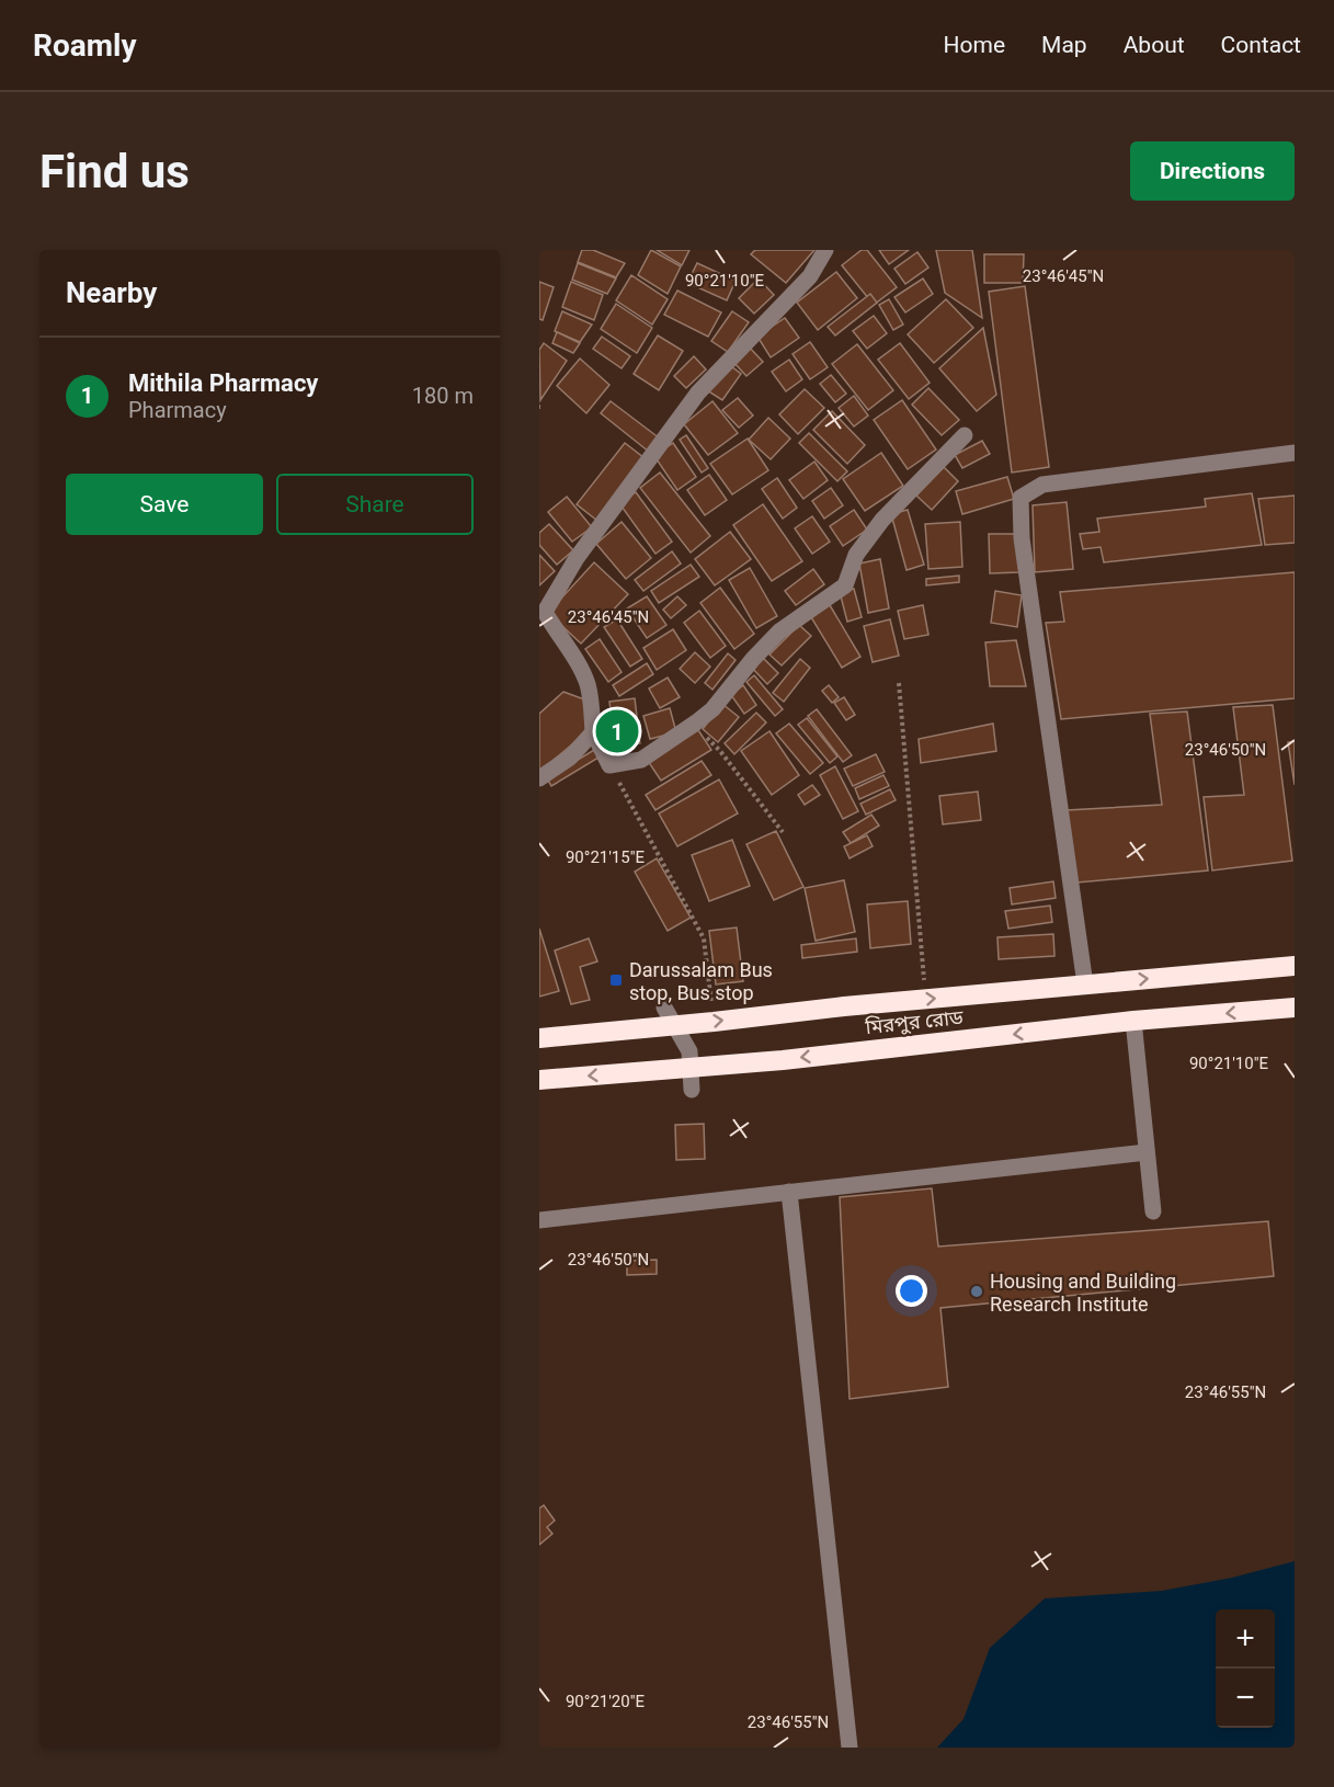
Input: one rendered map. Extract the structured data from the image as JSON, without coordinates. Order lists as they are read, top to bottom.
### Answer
{
  "streets": {
    "highway": ["মিরপুর রোড"]
  },
  "places": {
    "transit": ["Darussalam Bus stop, Bus stop"],
    "other": ["Housing and Building Research Institute"]
  },
  "page": {
    "header": "Roamly",
    "nav": [
      "Home",
      "Map",
      "About",
      "Contact"
    ],
    "buttons": [
      "Directions",
      ["Save", "Share"]
    ],
    "title": "Find us",
    "heading": "Nearby",
    "list": [
      {
        "mark": "1",
        "name": "Mithila Pharmacy",
        "note": "Pharmacy",
        "value": "180 m"
      }
    ],
    "pins": "1",
    "map_buttons": ["+", "−"]
  },
  "coordinates": [
    "23°46'45\"N",
    "90°21'10\"E",
    "23°46'50\"N",
    "90°21'15\"E",
    "23°46'55\"N",
    "90°21'20\"E"
  ]
}
